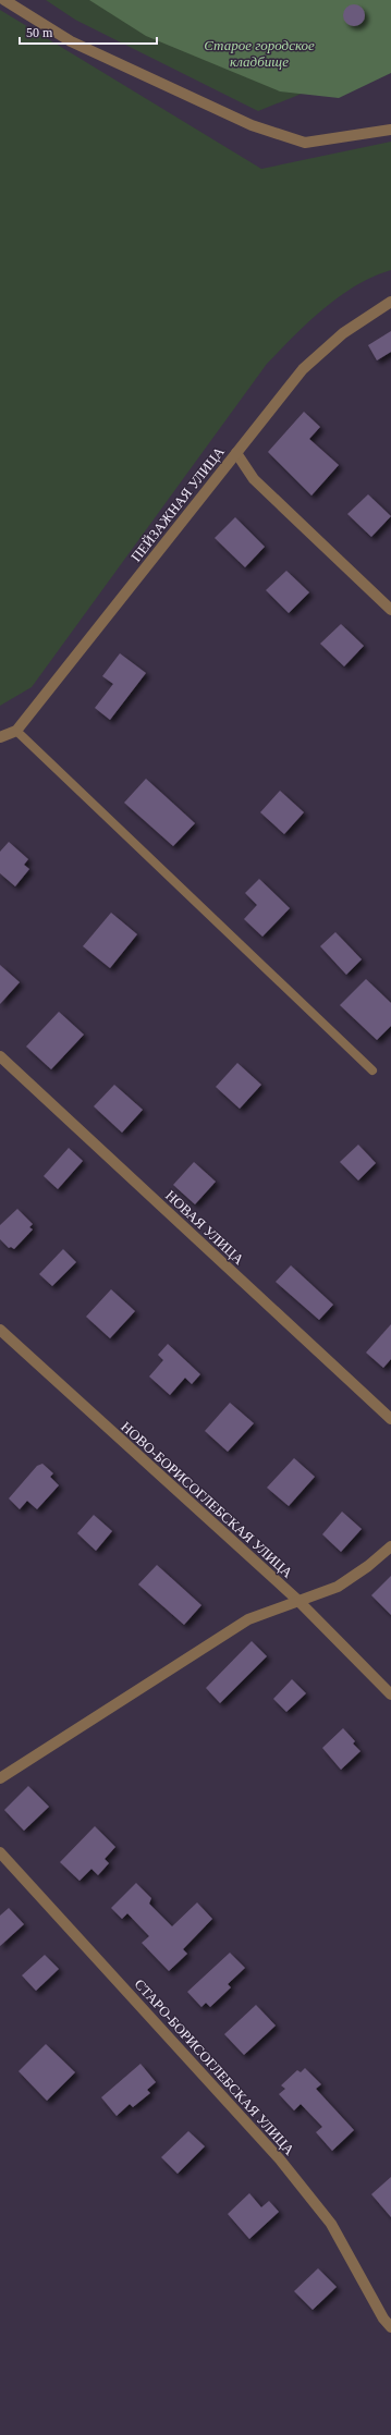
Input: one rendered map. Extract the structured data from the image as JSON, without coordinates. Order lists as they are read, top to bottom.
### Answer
{
  "streets": {
    "street": [
      "ПЕЙЗАЖНАЯ УЛИЦА",
      "НОВАЯ УЛИЦА",
      "НОВО-БОРИСОГЛЕБСКАЯ УЛИЦА",
      "СТАРО-БОРИСОГЛЕБСКАЯ УЛИЦА"
    ]
  },
  "parks": ["Старое городское кладбище"],
  "scale_bar": "50 m"
}
